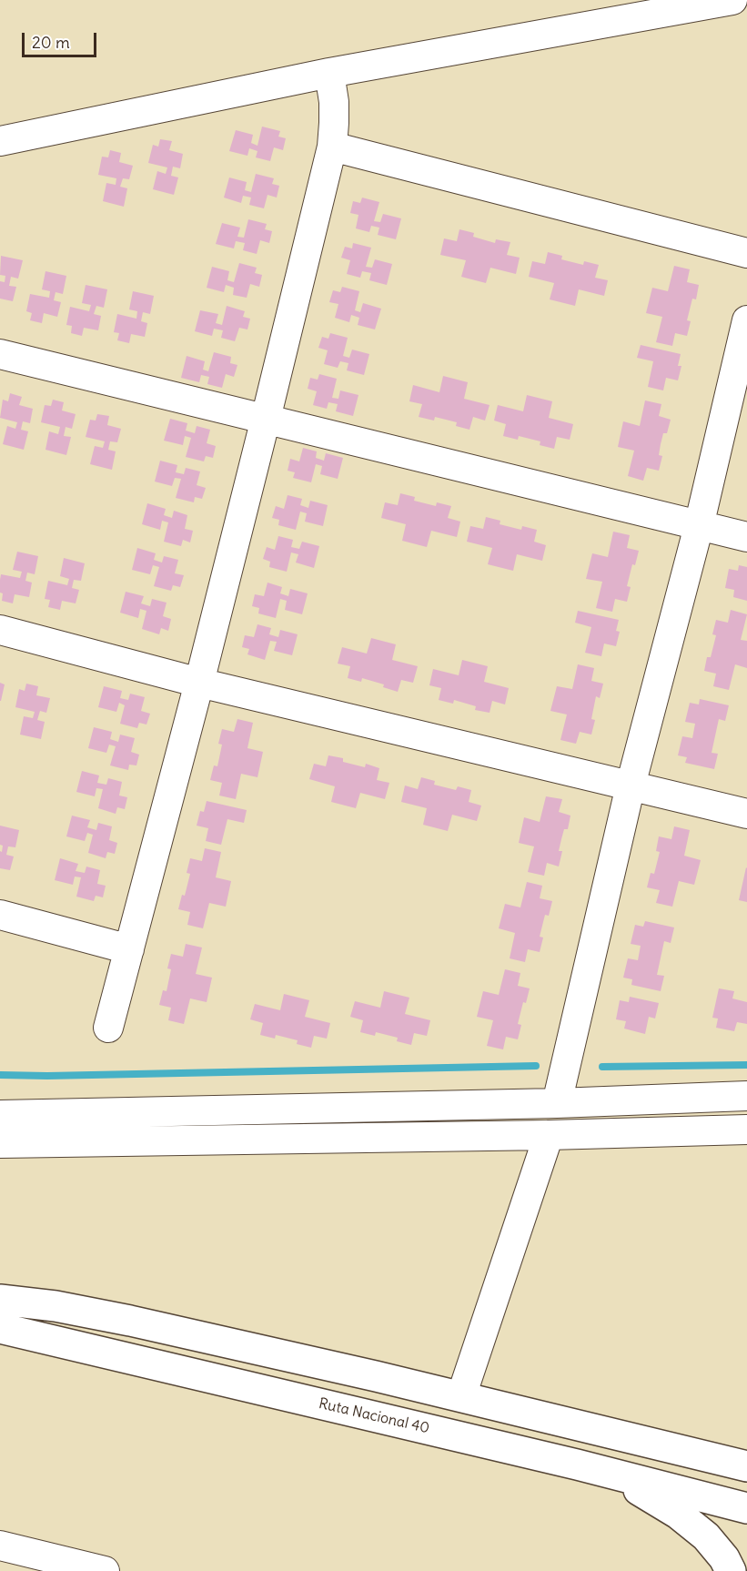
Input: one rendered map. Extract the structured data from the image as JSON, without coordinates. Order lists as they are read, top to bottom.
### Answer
{
  "streets": {
    "main road": ["Ruta Nacional 40"]
  },
  "scale_bar": "20 m"
}
